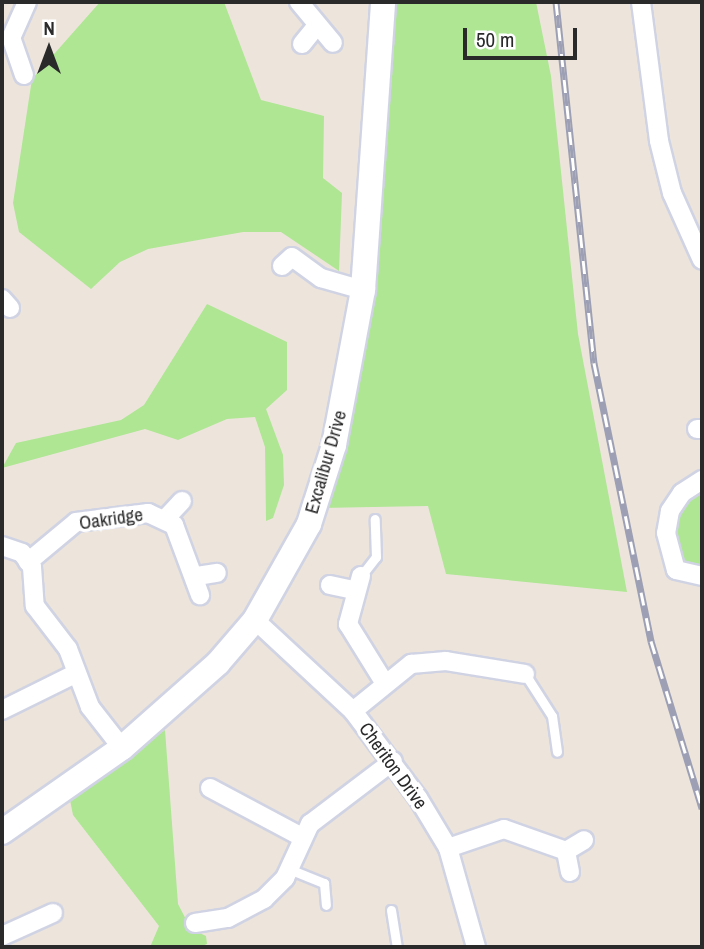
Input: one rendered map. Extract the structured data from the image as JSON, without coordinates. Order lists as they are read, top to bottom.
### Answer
{
  "streets": {
    "street": ["Excalibur Drive", "Oakridge", "Cheriton Drive"]
  },
  "crossings": [
    ["Excalibur Drive", "Cheriton Drive"]
  ],
  "scale_bar": "50 m",
  "north": "top"
}
